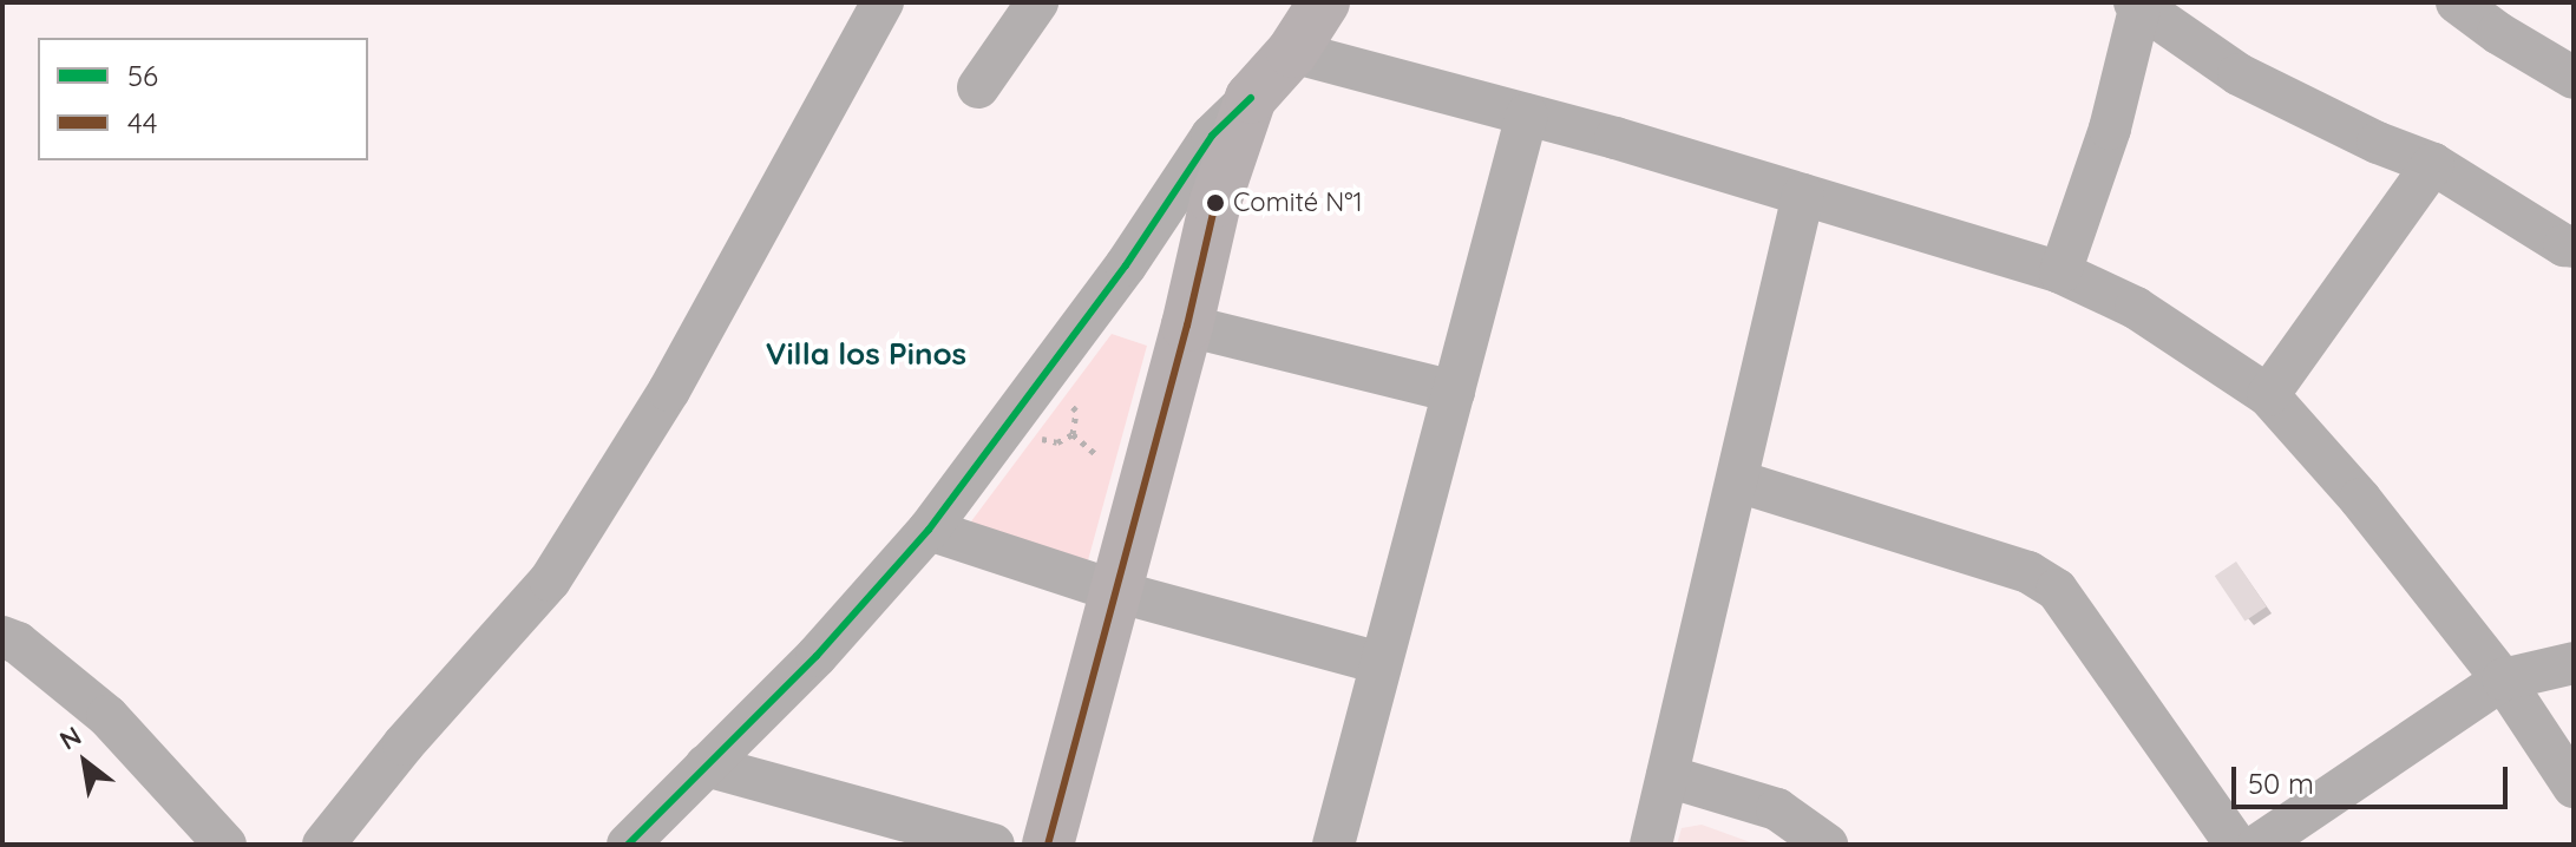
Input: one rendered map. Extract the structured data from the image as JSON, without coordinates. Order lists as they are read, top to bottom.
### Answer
{
  "districts": ["Villa los Pinos"],
  "places": ["Comité N°1"],
  "lines": ["transit line 56", "transit line 44"],
  "legend": ["56", "44"],
  "scale_bar": "50 m",
  "north": "top left"
}
